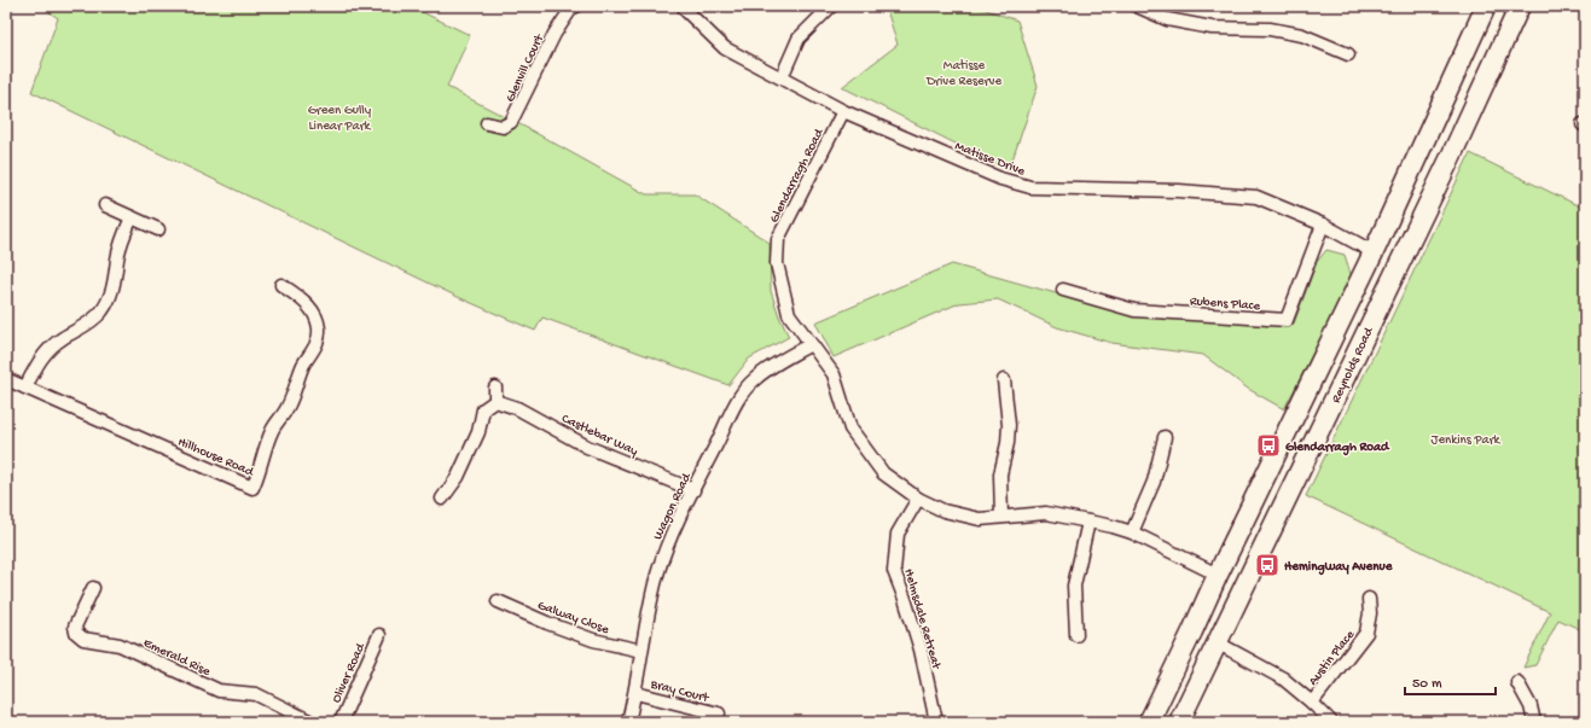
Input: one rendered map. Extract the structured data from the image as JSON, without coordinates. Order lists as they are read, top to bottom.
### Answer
{
  "streets": {
    "main road": ["Reynolds Road"],
    "street": [
      "Glenvill Court",
      "Matisse Drive",
      "Glendarragh Road",
      "Rubens Place",
      "Castlebar Way",
      "Hillhouse Road",
      "Wagon Road",
      "Galway Close",
      "Helmsdale Retreat",
      "Emerald Rise",
      "Austin Place",
      "Oliver Road",
      "Bray Court"
    ]
  },
  "crossings": [
    ["Matisse Drive", "Glendarragh Road"],
    ["Matisse Drive", "Rubens Place"],
    ["Matisse Drive", "Reynolds Road"],
    ["Glendarragh Road", "Reynolds Road"],
    ["Glendarragh Road", "Wagon Road"],
    ["Glendarragh Road", "Helmsdale Retreat"],
    ["Castlebar Way", "Wagon Road"],
    ["Wagon Road", "Galway Close"],
    ["Wagon Road", "Bray Court"]
  ],
  "parks": ["Matisse Drive Reserve", "Green Gully Linear Park", "Jenkins Park"],
  "places": {
    "bus stop": ["Glendarragh Road", "Hemingway Avenue"]
  },
  "scale_bar": "50 m"
}
